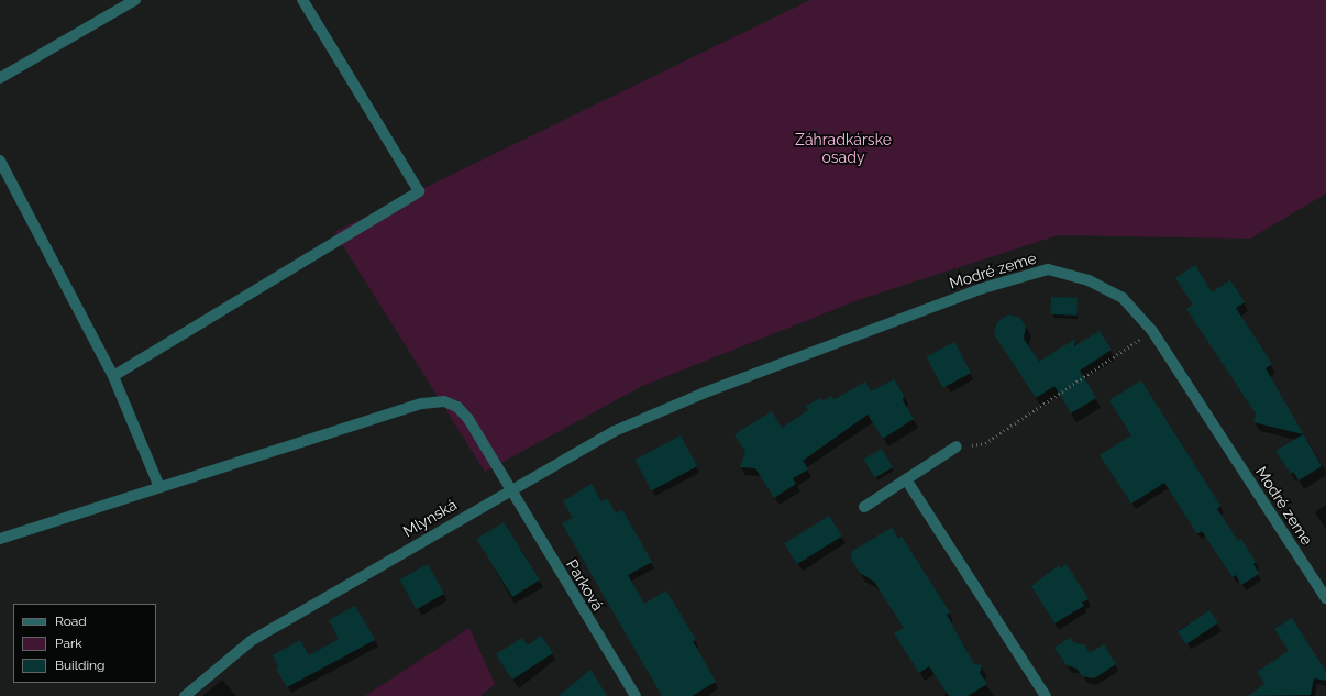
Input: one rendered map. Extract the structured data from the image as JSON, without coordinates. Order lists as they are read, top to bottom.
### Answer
{
  "streets": {
    "street": ["Modré zeme", "Mlynská", "Parková"]
  },
  "crossings": [
    ["Modré zeme", "Mlynská"],
    ["Mlynská", "Parková"]
  ],
  "parks": ["Záhradkárske osady"],
  "legend": ["Road", "Park", "Building"]
}
